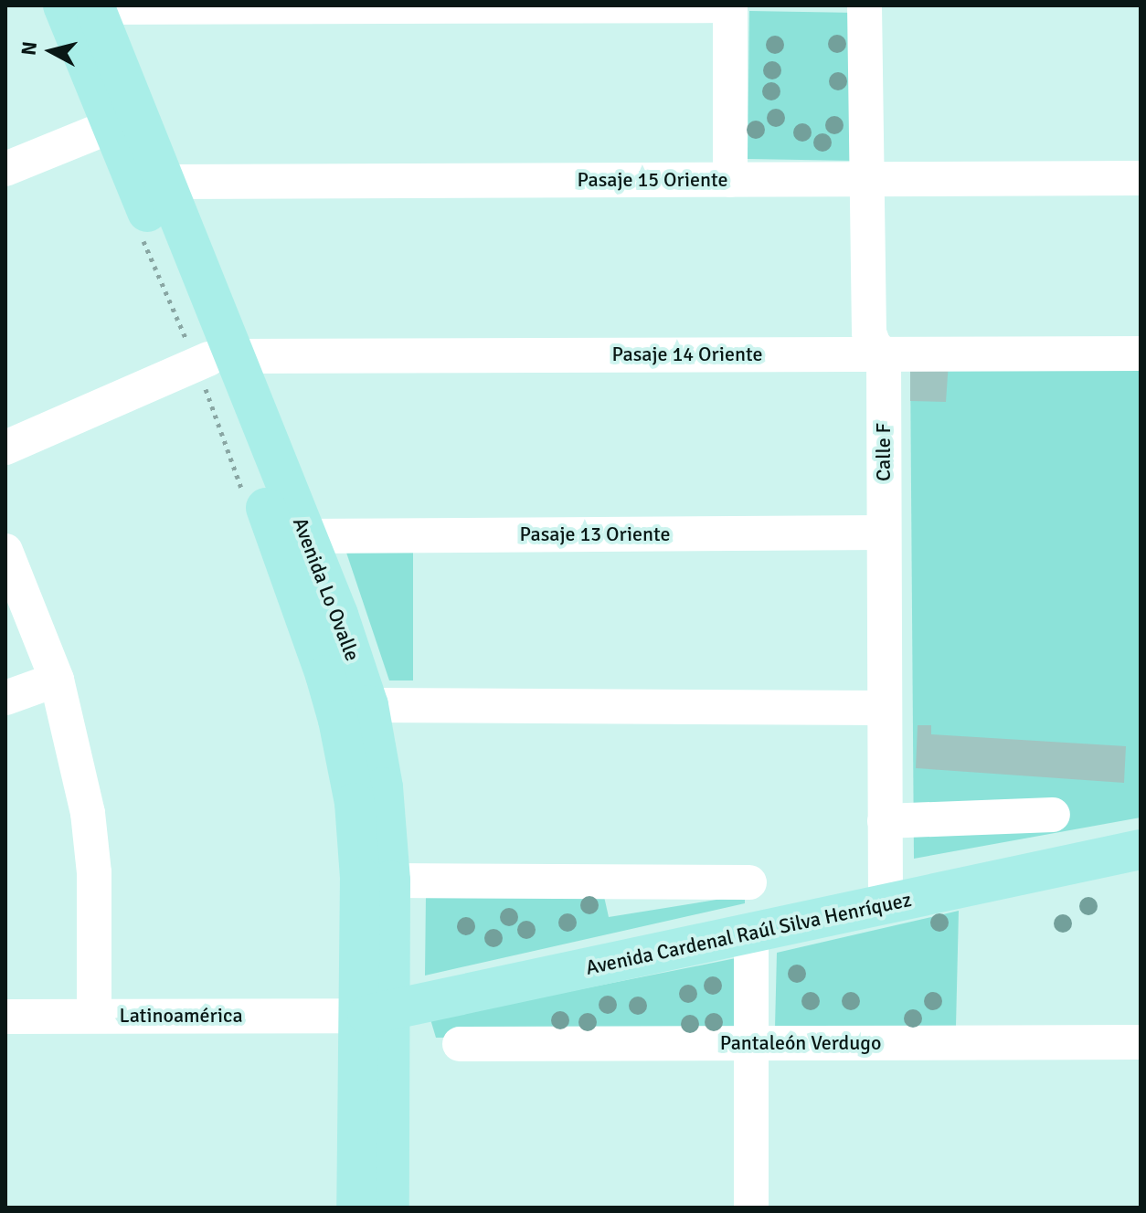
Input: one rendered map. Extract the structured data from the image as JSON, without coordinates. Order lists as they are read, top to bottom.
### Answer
{
  "streets": {
    "main road": ["Avenida Lo Ovalle", "Avenida Cardenal Raúl Silva Henríquez"],
    "street": [
      "Pasaje 15 Oriente",
      "Pasaje 14 Oriente",
      "Calle F",
      "Pasaje 13 Oriente",
      "Latinoamérica",
      "Pantaleón Verdugo"
    ]
  },
  "crossings": [
    ["Pasaje 15 Oriente", "Calle F"],
    ["Pasaje 15 Oriente", "Avenida Lo Ovalle"],
    ["Pasaje 14 Oriente", "Calle F"],
    ["Pasaje 14 Oriente", "Avenida Lo Ovalle"],
    ["Calle F", "Pasaje 13 Oriente"],
    ["Calle F", "Avenida Cardenal Raúl Silva Henríquez"],
    ["Pasaje 13 Oriente", "Avenida Lo Ovalle"],
    ["Avenida Lo Ovalle", "Avenida Cardenal Raúl Silva Henríquez"],
    ["Avenida Lo Ovalle", "Latinoamérica"],
    ["Avenida Cardenal Raúl Silva Henríquez", "Latinoamérica"]
  ],
  "north": "left"
}
